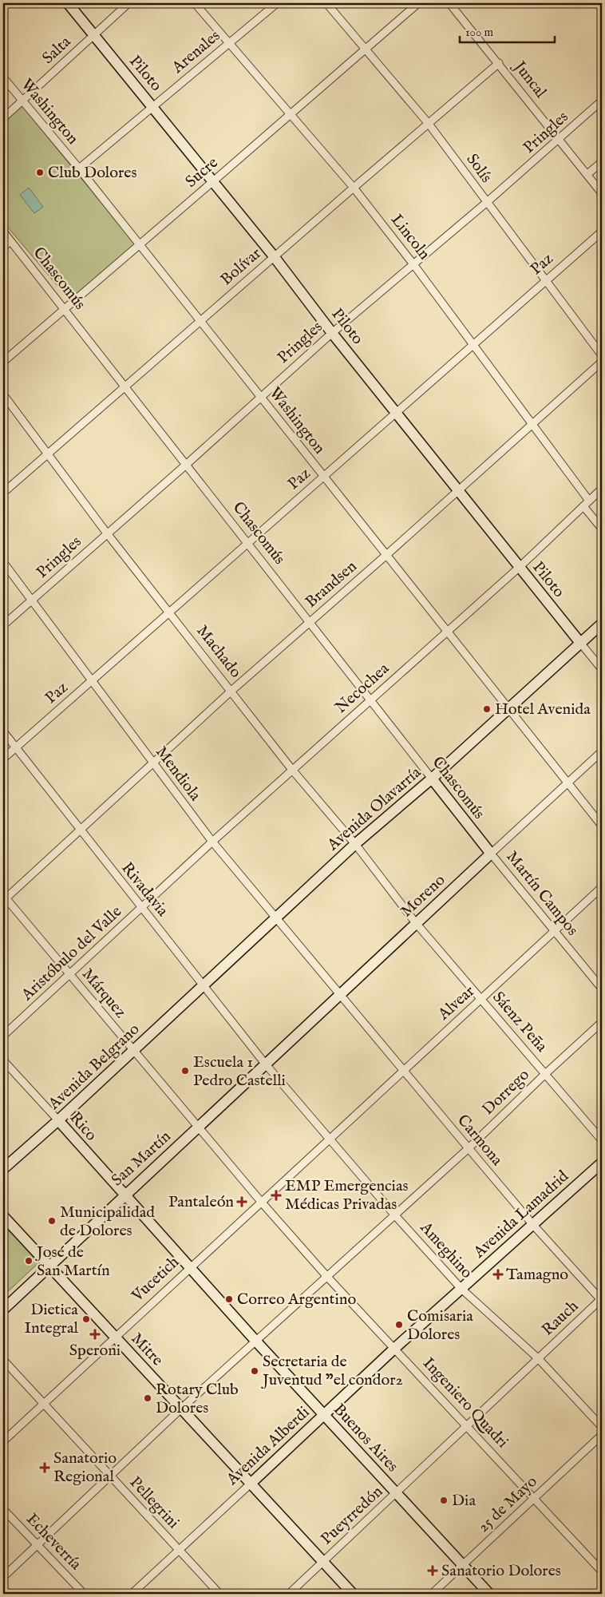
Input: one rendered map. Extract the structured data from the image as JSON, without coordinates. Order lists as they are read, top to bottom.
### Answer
{
  "streets": {
    "main road": [
      "Piloto",
      "Chascomús",
      "Avenida Olavarría",
      "Moreno",
      "Avenida Belgrano",
      "Rico",
      "San Martín",
      "Avenida Lamadrid",
      "Mitre",
      "Buenos Aires",
      "Avenida Alberdi"
    ],
    "street": [
      "Salta",
      "Arenales",
      "Juncal",
      "Washington",
      "Pringles",
      "Solís",
      "Sucre",
      "Lincoln",
      "Paz",
      "Bolívar",
      "Brandsen",
      "Machado",
      "Necochea",
      "Mendiola",
      "Rivadavia",
      "Martín Campos",
      "Aristóbulo del Valle",
      "Márquez",
      "Alvear",
      "Sáenz Peña",
      "Dorrego",
      "Carmona",
      "Ameghino",
      "Vucetich",
      "Rauch",
      "Ingeniero Quadri",
      "Pellegrini",
      "25 de Mayo",
      "Pueyrredón",
      "Echeverría"
    ]
  },
  "crossings": [
    ["Salta", "Piloto"],
    ["Salta", "Washington"],
    ["Arenales", "Piloto"],
    ["Arenales", "Washington"],
    ["Arenales", "Lincoln"],
    ["Piloto", "Pringles"],
    ["Piloto", "Sucre"],
    ["Piloto", "Paz"],
    ["Piloto", "Bolívar"],
    ["Piloto", "Brandsen"],
    ["Piloto", "Necochea"],
    ["Piloto", "Avenida Olavarría"],
    ["Juncal", "Pringles"],
    ["Juncal", "Bolívar"],
    ["Washington", "Pringles"],
    ["Washington", "Sucre"],
    ["Washington", "Paz"],
    ["Washington", "Bolívar"],
    ["Washington", "Brandsen"],
    ["Washington", "Necochea"],
    ["Washington", "Avenida Olavarría"],
    ["Washington", "Moreno"],
    ["Pringles", "Solís"],
    ["Pringles", "Lincoln"],
    ["Pringles", "Chascomús"],
    ["Pringles", "Machado"],
    ["Pringles", "Mendiola"],
    ["Solís", "Sucre"],
    ["Solís", "Paz"],
    ["Solís", "Bolívar"],
    ["Sucre", "Lincoln"],
    ["Sucre", "Chascomús"],
    ["Lincoln", "Paz"],
    ["Lincoln", "Bolívar"],
    ["Lincoln", "Brandsen"],
    ["Lincoln", "Necochea"],
    ["Paz", "Chascomús"],
    ["Paz", "Machado"],
    ["Paz", "Mendiola"],
    ["Paz", "Rivadavia"],
    ["Bolívar", "Chascomús"],
    ["Bolívar", "Machado"],
    ["Chascomús", "Brandsen"],
    ["Chascomús", "Necochea"],
    ["Chascomús", "Avenida Olavarría"],
    ["Chascomús", "Martín Campos"],
    ["Chascomús", "Moreno"],
    ["Brandsen", "Machado"],
    ["Brandsen", "Mendiola"],
    ["Brandsen", "Rivadavia"],
    ["Brandsen", "Márquez"],
    ["Machado", "Necochea"],
    ["Machado", "Avenida Olavarría"],
    ["Machado", "Moreno"],
    ["Machado", "Sáenz Peña"],
    ["Necochea", "Mendiola"],
    ["Necochea", "Rivadavia"],
    ["Necochea", "Aristóbulo del Valle"],
    ["Mendiola", "Avenida Olavarría"],
    ["Mendiola", "Moreno"],
    ["Mendiola", "Carmona"],
    ["Avenida Olavarría", "Rivadavia"],
    ["Avenida Olavarría", "Avenida Belgrano"],
    ["Rivadavia", "Moreno"],
    ["Rivadavia", "Aristóbulo del Valle"],
    ["Rivadavia", "Avenida Belgrano"],
    ["Rivadavia", "San Martín"],
    ["Rivadavia", "Ameghino"],
    ["Martín Campos", "Moreno"],
    ["Martín Campos", "Alvear"],
    ["Moreno", "Sáenz Peña"],
    ["Moreno", "Carmona"],
    ["Moreno", "San Martín"],
    ["Moreno", "Ameghino"],
    ["Aristóbulo del Valle", "Márquez"],
    ["Márquez", "Avenida Belgrano"],
    ["Márquez", "San Martín"],
    ["Márquez", "Ingeniero Quadri"],
    ["Alvear", "Sáenz Peña"],
    ["Alvear", "Carmona"],
    ["Alvear", "Ameghino"],
    ["Alvear", "Vucetich"],
    ["Sáenz Peña", "Dorrego"],
    ["Avenida Belgrano", "Rico"],
    ["Dorrego", "Carmona"],
    ["Dorrego", "Ameghino"],
    ["Dorrego", "Mitre"],
    ["Dorrego", "Ingeniero Quadri"],
    ["Dorrego", "Buenos Aires"],
    ["Dorrego", "Pellegrini"],
    ["Dorrego", "Echeverría"],
    ["Rico", "San Martín"],
    ["Rico", "Buenos Aires"],
    ["Carmona", "Avenida Lamadrid"],
    ["Carmona", "Rauch"],
    ["San Martín", "Ameghino"],
    ["San Martín", "Mitre"],
    ["San Martín", "Ingeniero Quadri"],
    ["San Martín", "Buenos Aires"],
    ["Avenida Lamadrid", "Ameghino"],
    ["Avenida Lamadrid", "Avenida Alberdi"],
    ["Ameghino", "Vucetich"],
    ["Ameghino", "Rauch"],
    ["Ameghino", "Avenida Alberdi"],
    ["Ameghino", "Pueyrredón"],
    ["Vucetich", "Mitre"],
    ["Vucetich", "Ingeniero Quadri"],
    ["Vucetich", "Buenos Aires"],
    ["Vucetich", "Pellegrini"],
    ["Rauch", "Pueyrredón"],
    ["Mitre", "Avenida Alberdi"],
    ["Mitre", "Pueyrredón"],
    ["Ingeniero Quadri", "Avenida Alberdi"],
    ["Ingeniero Quadri", "25 de Mayo"],
    ["Ingeniero Quadri", "Pueyrredón"],
    ["Buenos Aires", "Avenida Alberdi"],
    ["Buenos Aires", "25 de Mayo"],
    ["Buenos Aires", "Pueyrredón"],
    ["Avenida Alberdi", "Pellegrini"]
  ],
  "places": {
    "other": [
      "Club Dolores",
      "Hotel Avenida",
      "Escuela 1 Pedro Castelli",
      "Municipalidad de Dolores",
      "José de San Martín",
      "Correo Argentino",
      "Dietica Integral",
      "Comisaria Dolores",
      "Secretaria de Juventud \"el condor2",
      "Rotary Club Dolores",
      "Dia"
    ],
    "health": [
      "EMP Emergencias Médicas Privadas",
      "Pantaleón",
      "Tamagno",
      "Speroni",
      "Sanatorio Regional",
      "Sanatorio Dolores"
    ]
  },
  "scale_bar": "100 m"
}
